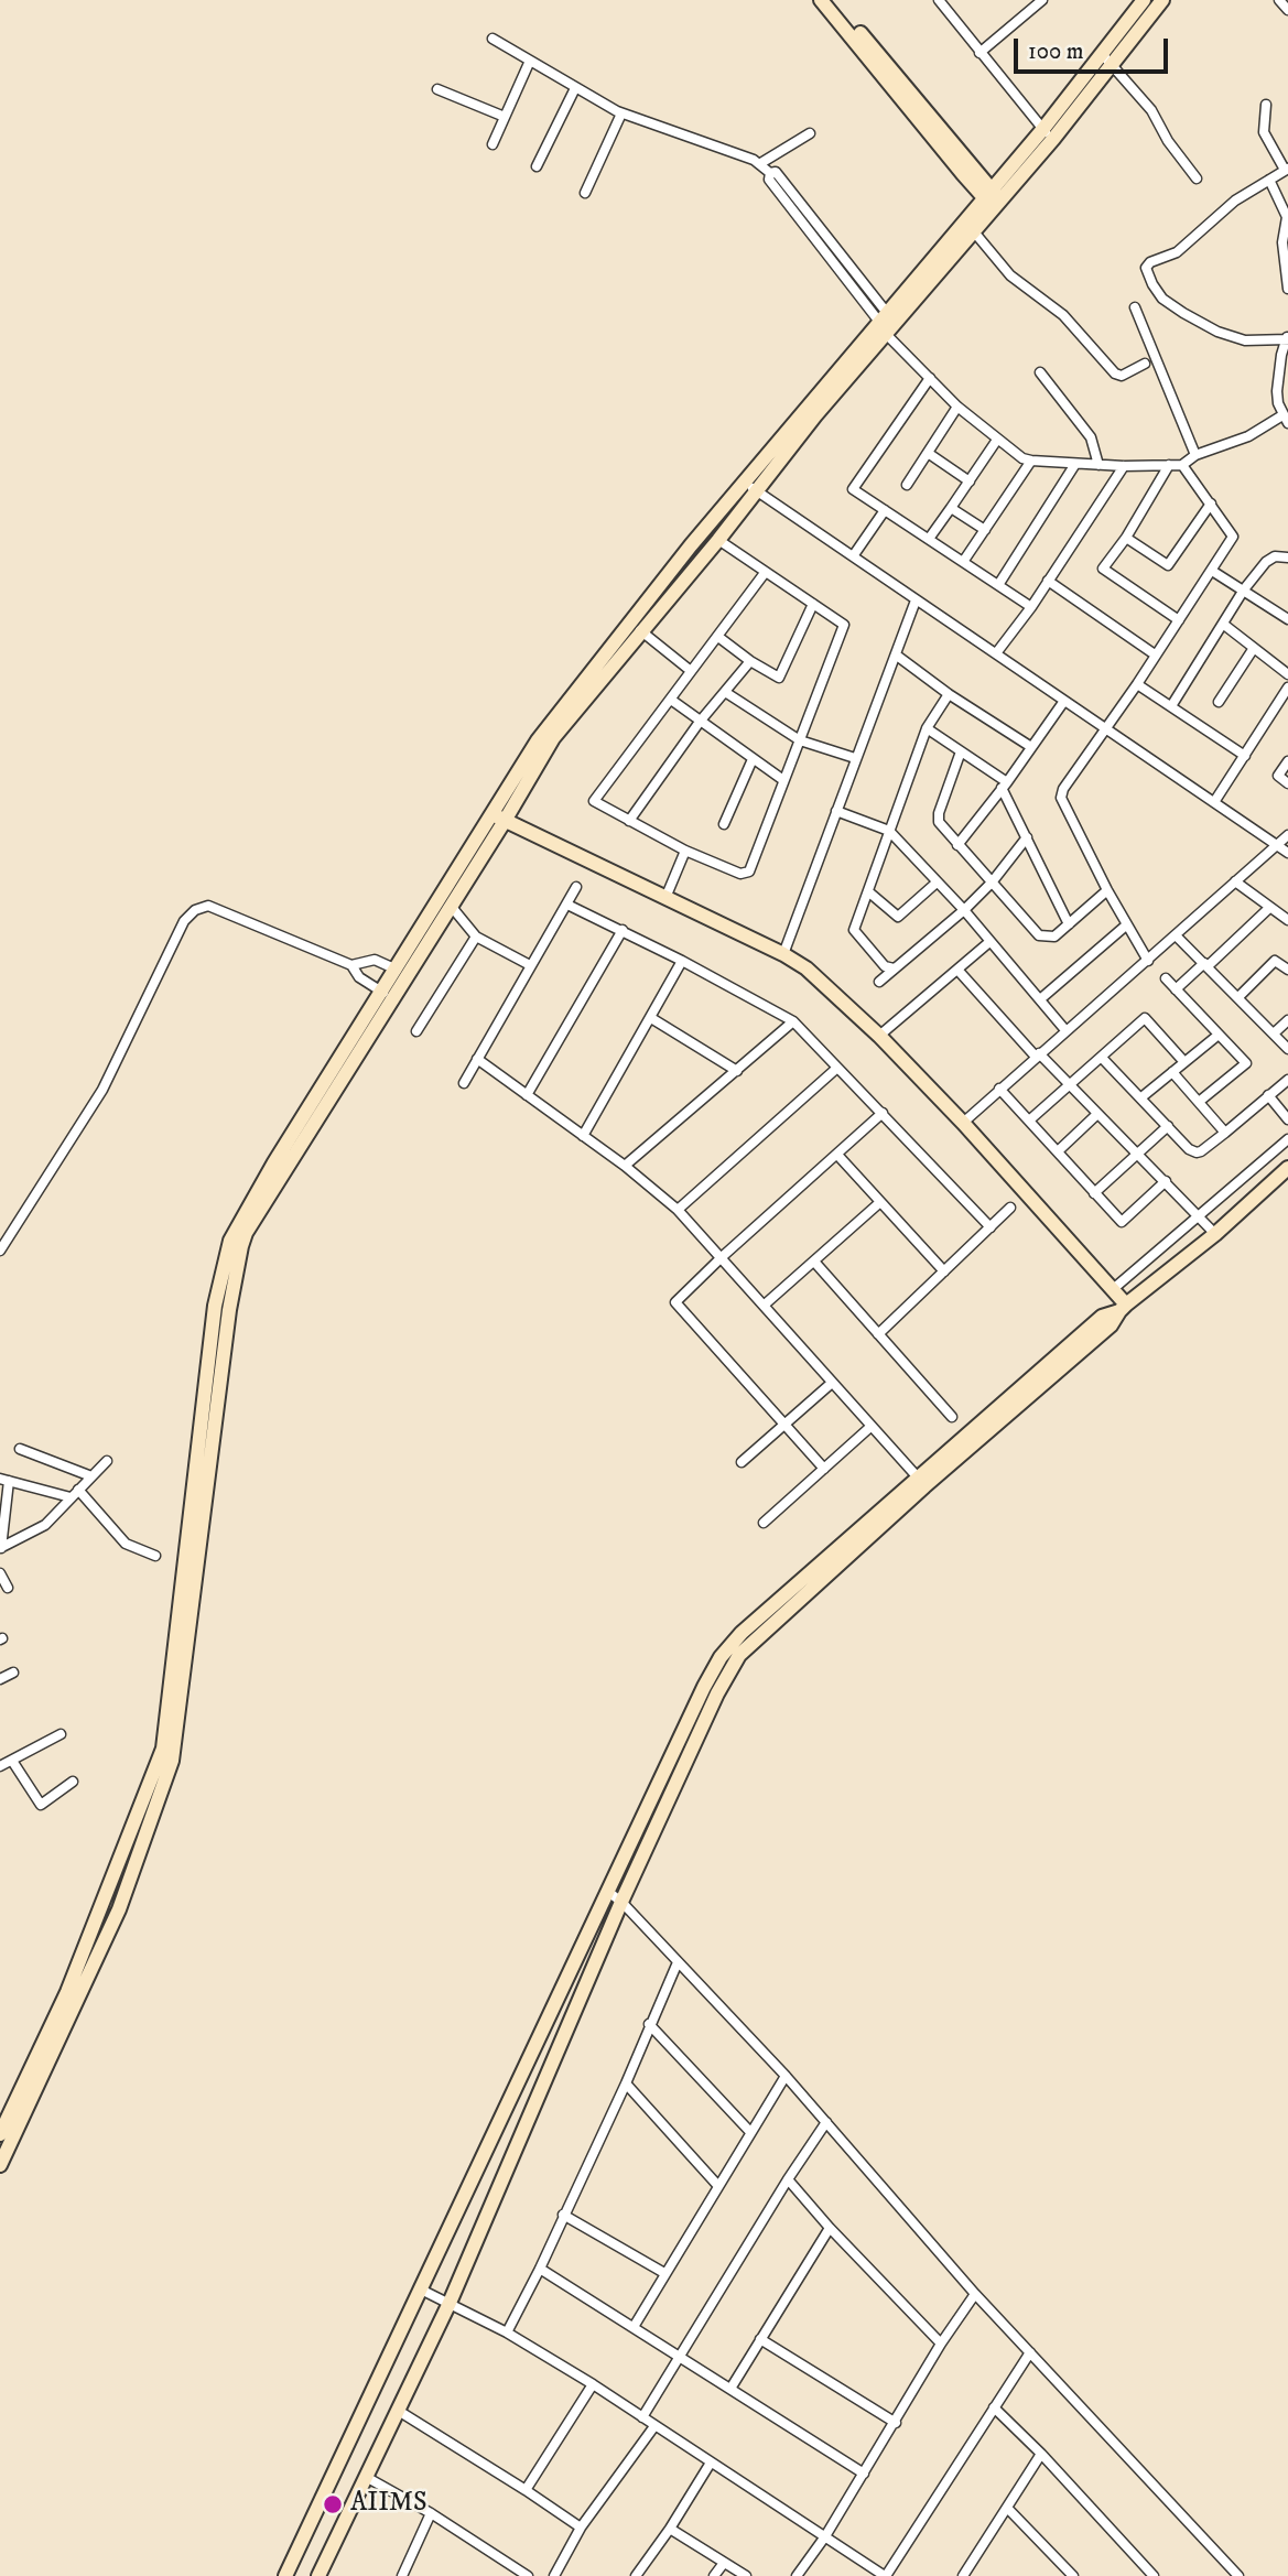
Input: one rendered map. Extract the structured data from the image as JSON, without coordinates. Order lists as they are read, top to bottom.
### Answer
{
  "places": ["AIIMS"],
  "scale_bar": "100 m"
}
